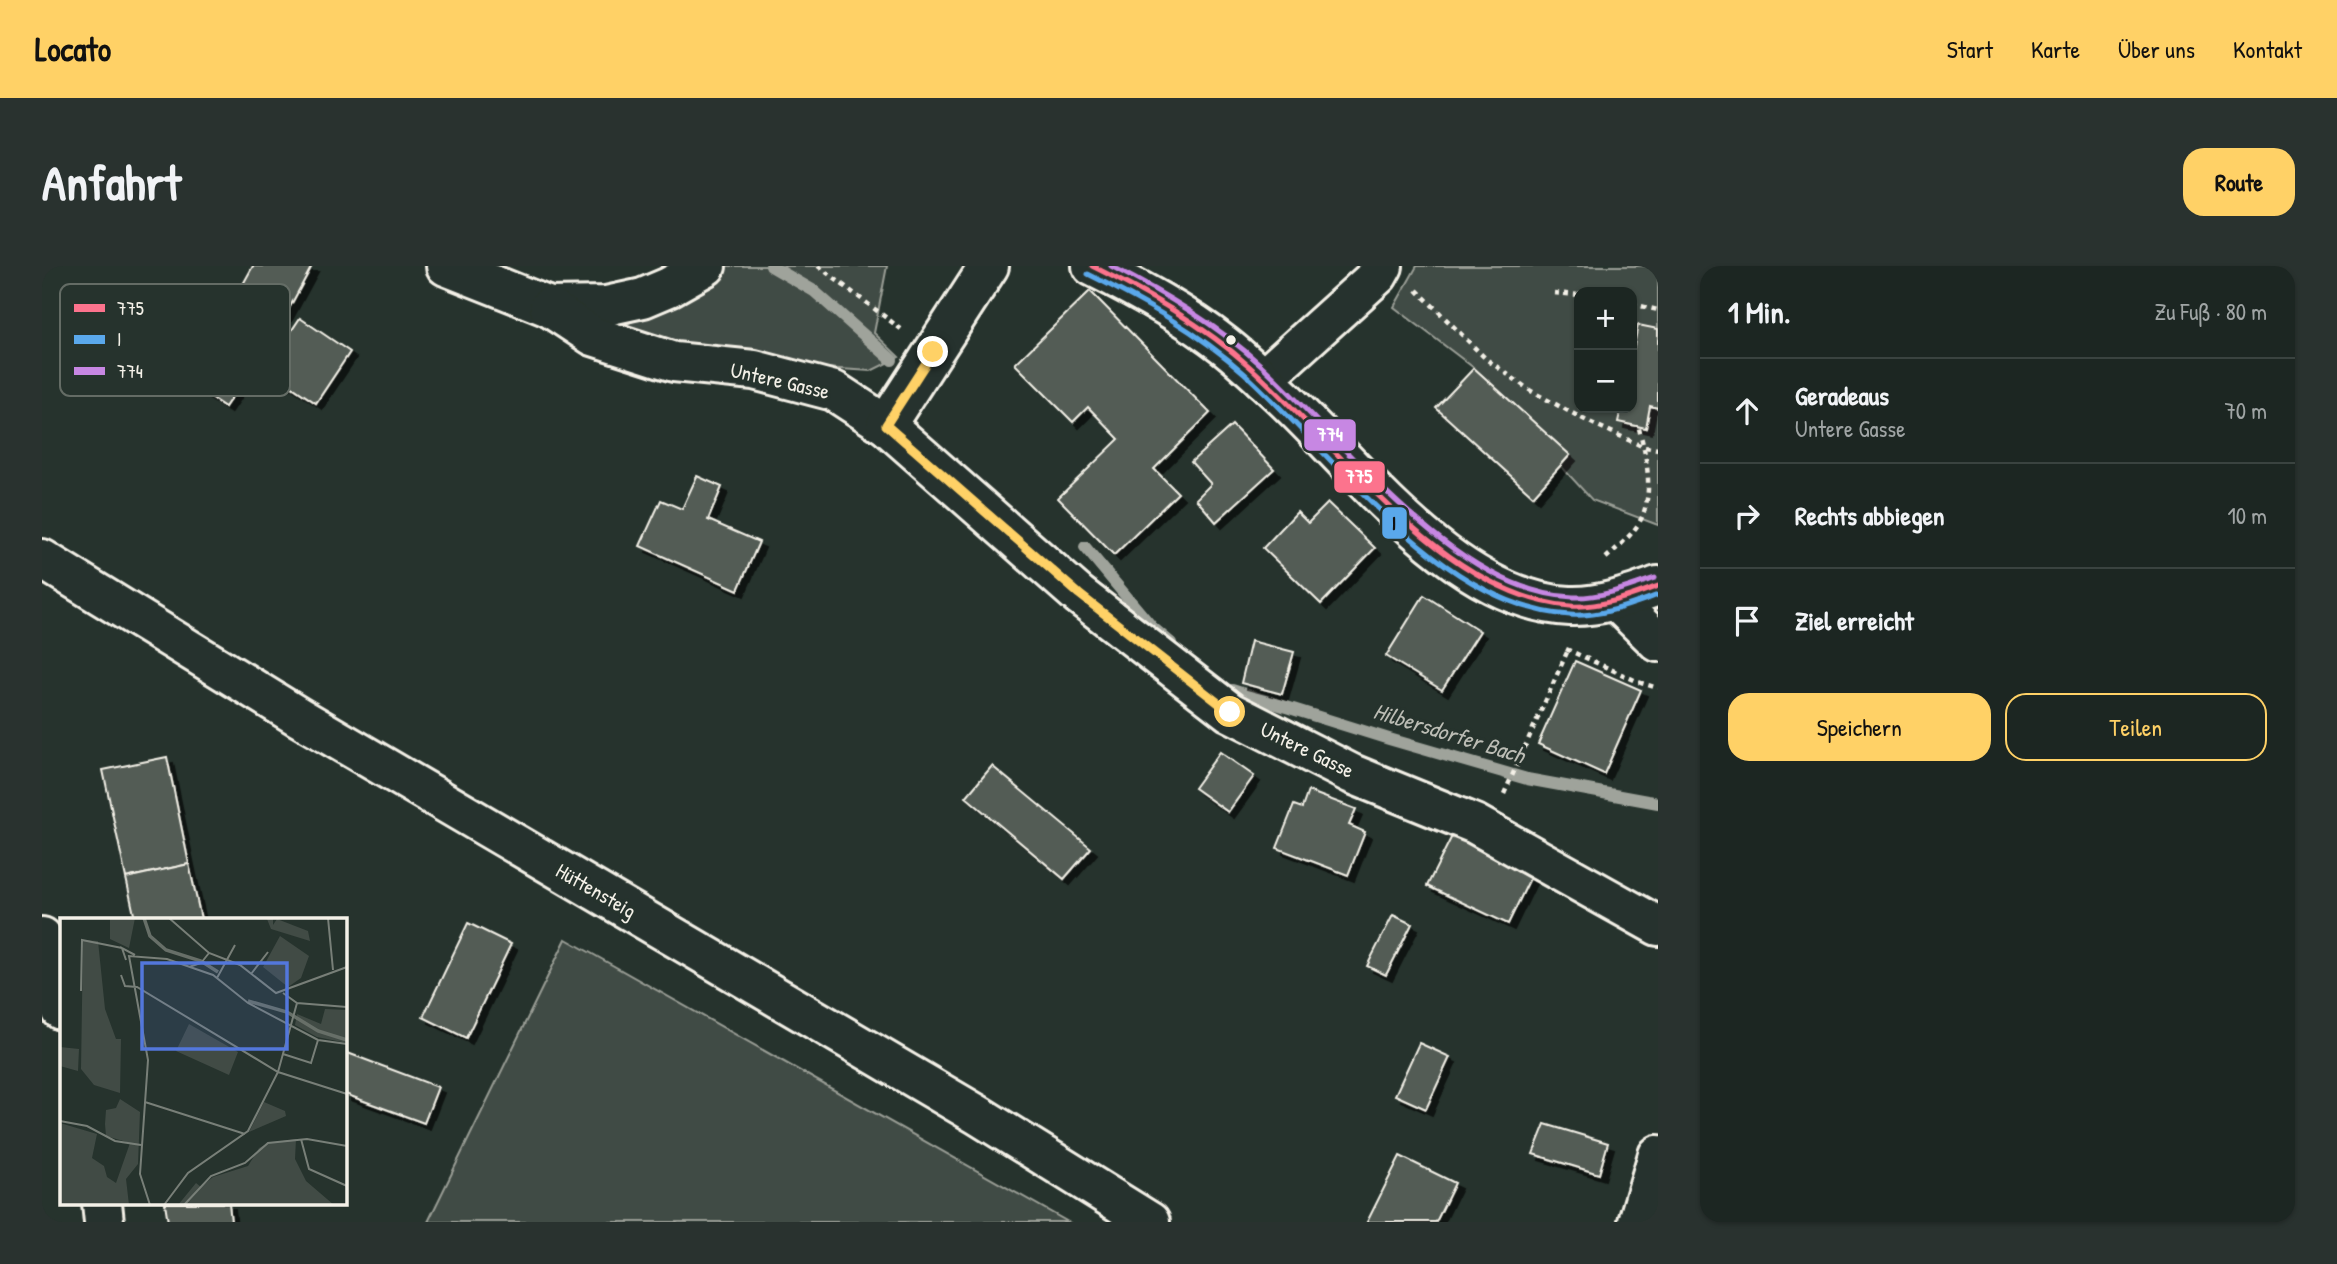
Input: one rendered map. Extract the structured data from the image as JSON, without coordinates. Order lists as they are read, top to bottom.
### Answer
{
  "streets": {
    "street": ["Untere Gasse", "Hüttensteig"]
  },
  "water": ["Hilbersdorfer Bach"],
  "lines": ["transit line 775", "transit line 774", "transit line I"],
  "legend": ["775", "I", "774"],
  "page": {
    "header": "Locato",
    "nav": [
      "Start",
      "Karte",
      "Über uns",
      "Kontakt"
    ],
    "buttons": [
      "Route",
      ["Speichern", "Teilen"]
    ],
    "title": "Anfahrt",
    "heading": ["1 Min.", "Zu Fuß · 80 m"],
    "map_buttons": ["+", "−"],
    "list": [
      ["Geradeaus", "Untere Gasse", "70 m"],
      ["Rechts abbiegen", "10 m"],
      "Ziel erreicht"
    ]
  }
}
